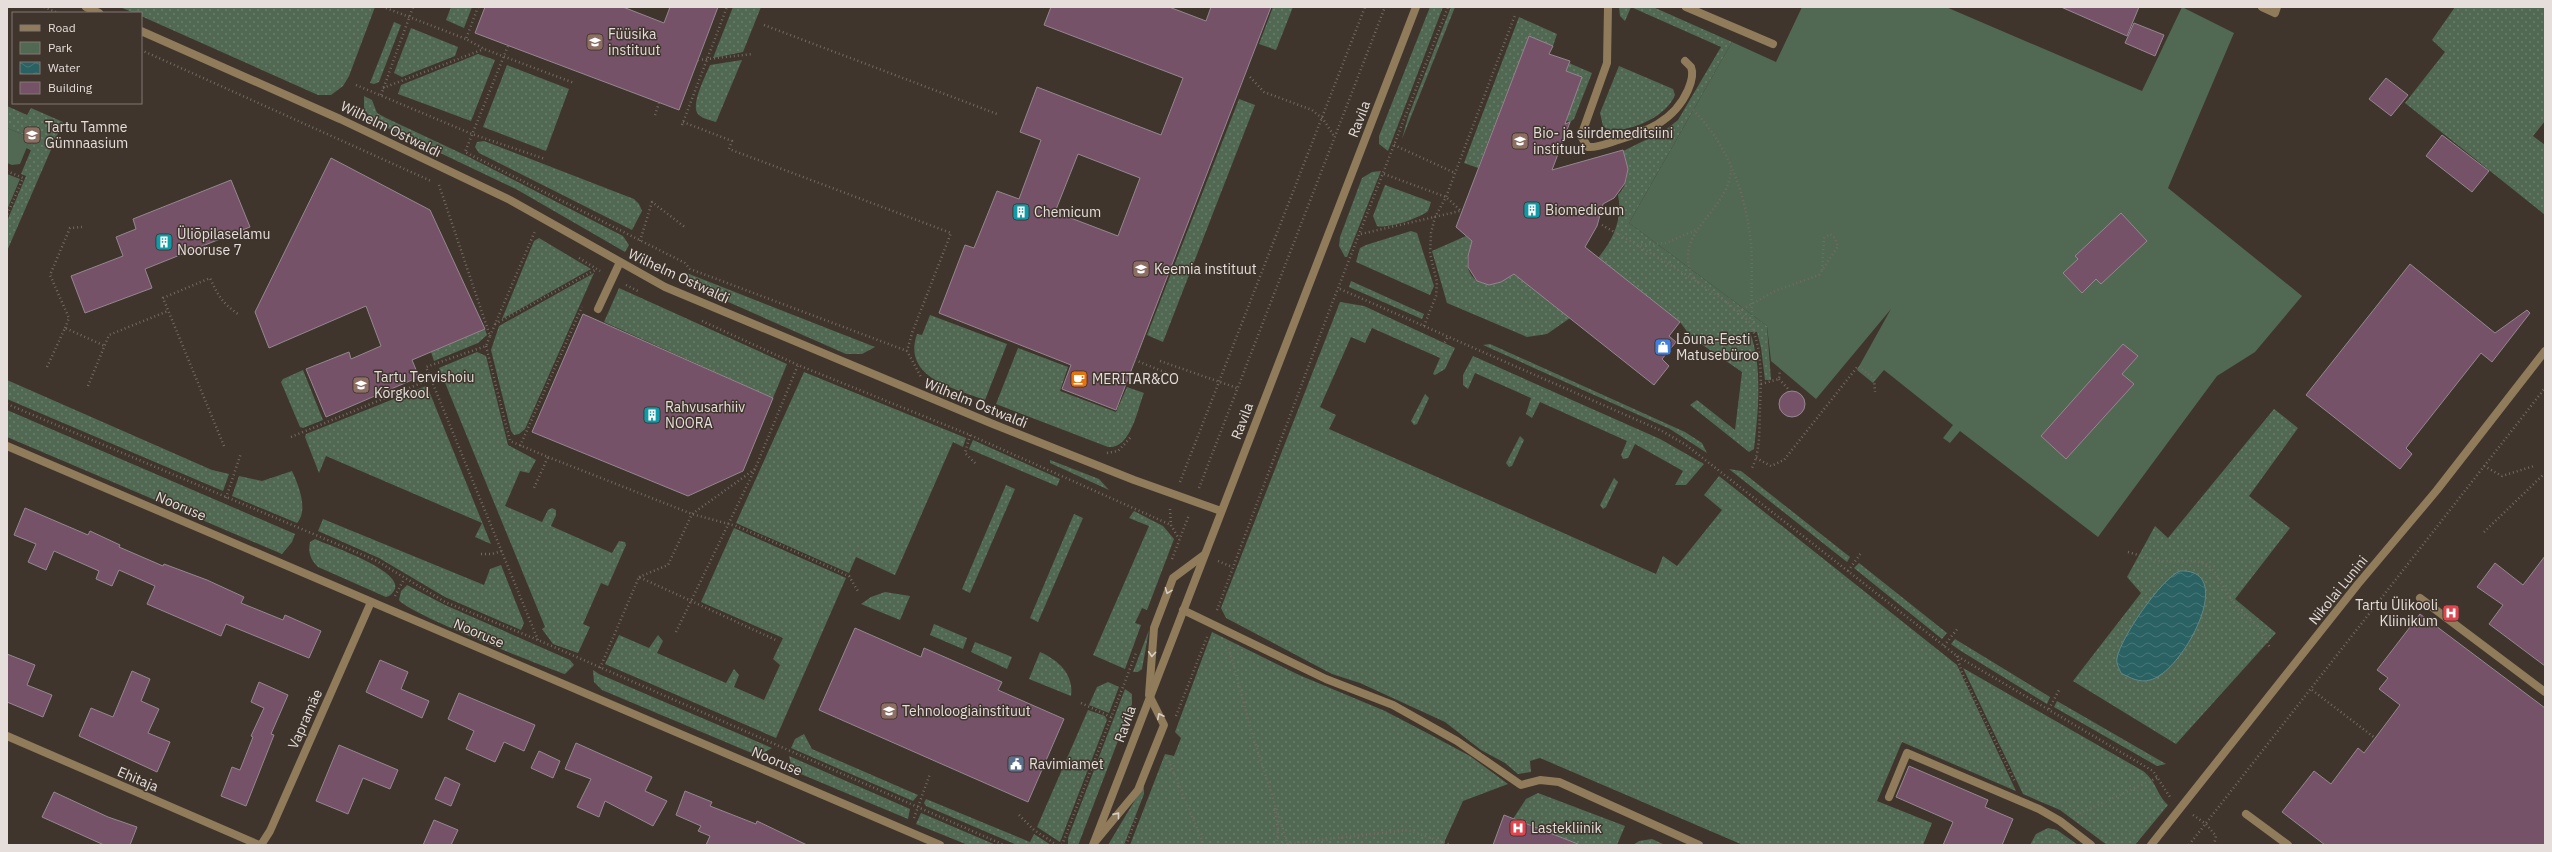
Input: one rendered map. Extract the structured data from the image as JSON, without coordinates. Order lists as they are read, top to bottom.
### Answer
{
  "streets": {
    "street": [
      "Ravila",
      "Wilhelm Ostwaldi",
      "Nooruse",
      "Nikolai Lunini",
      "Vapramäe",
      "Ehitaja"
    ]
  },
  "crossings": [
    ["Ravila", "Wilhelm Ostwaldi"],
    ["Nooruse", "Vapramäe"],
    ["Vapramäe", "Ehitaja"]
  ],
  "places": {
    "school or university": [
      "Füüsika instituut",
      "Tartu Tamme Gümnaasium",
      "Bio- ja siirdemeditsiini instituut",
      "Keemia instituut",
      "Tartu Tervishoiu Kõrgkool",
      "Tehnoloogiainstituut"
    ],
    "building": [
      "Biomedicum",
      "Chemicum",
      "Üliõpilaselamu Nooruse 7",
      "Rahvusarhiiv NOORA"
    ],
    "shop": ["Lõuna-Eesti Matusebüroo"],
    "cafe": ["MERITAR&CO"],
    "hospital": ["Tartu Ülikooli Kliinikum", "Lastekliinik"],
    "public building": ["Ravimiamet"]
  },
  "legend": [
    "Road",
    "Park",
    "Water",
    "Building"
  ]
}
